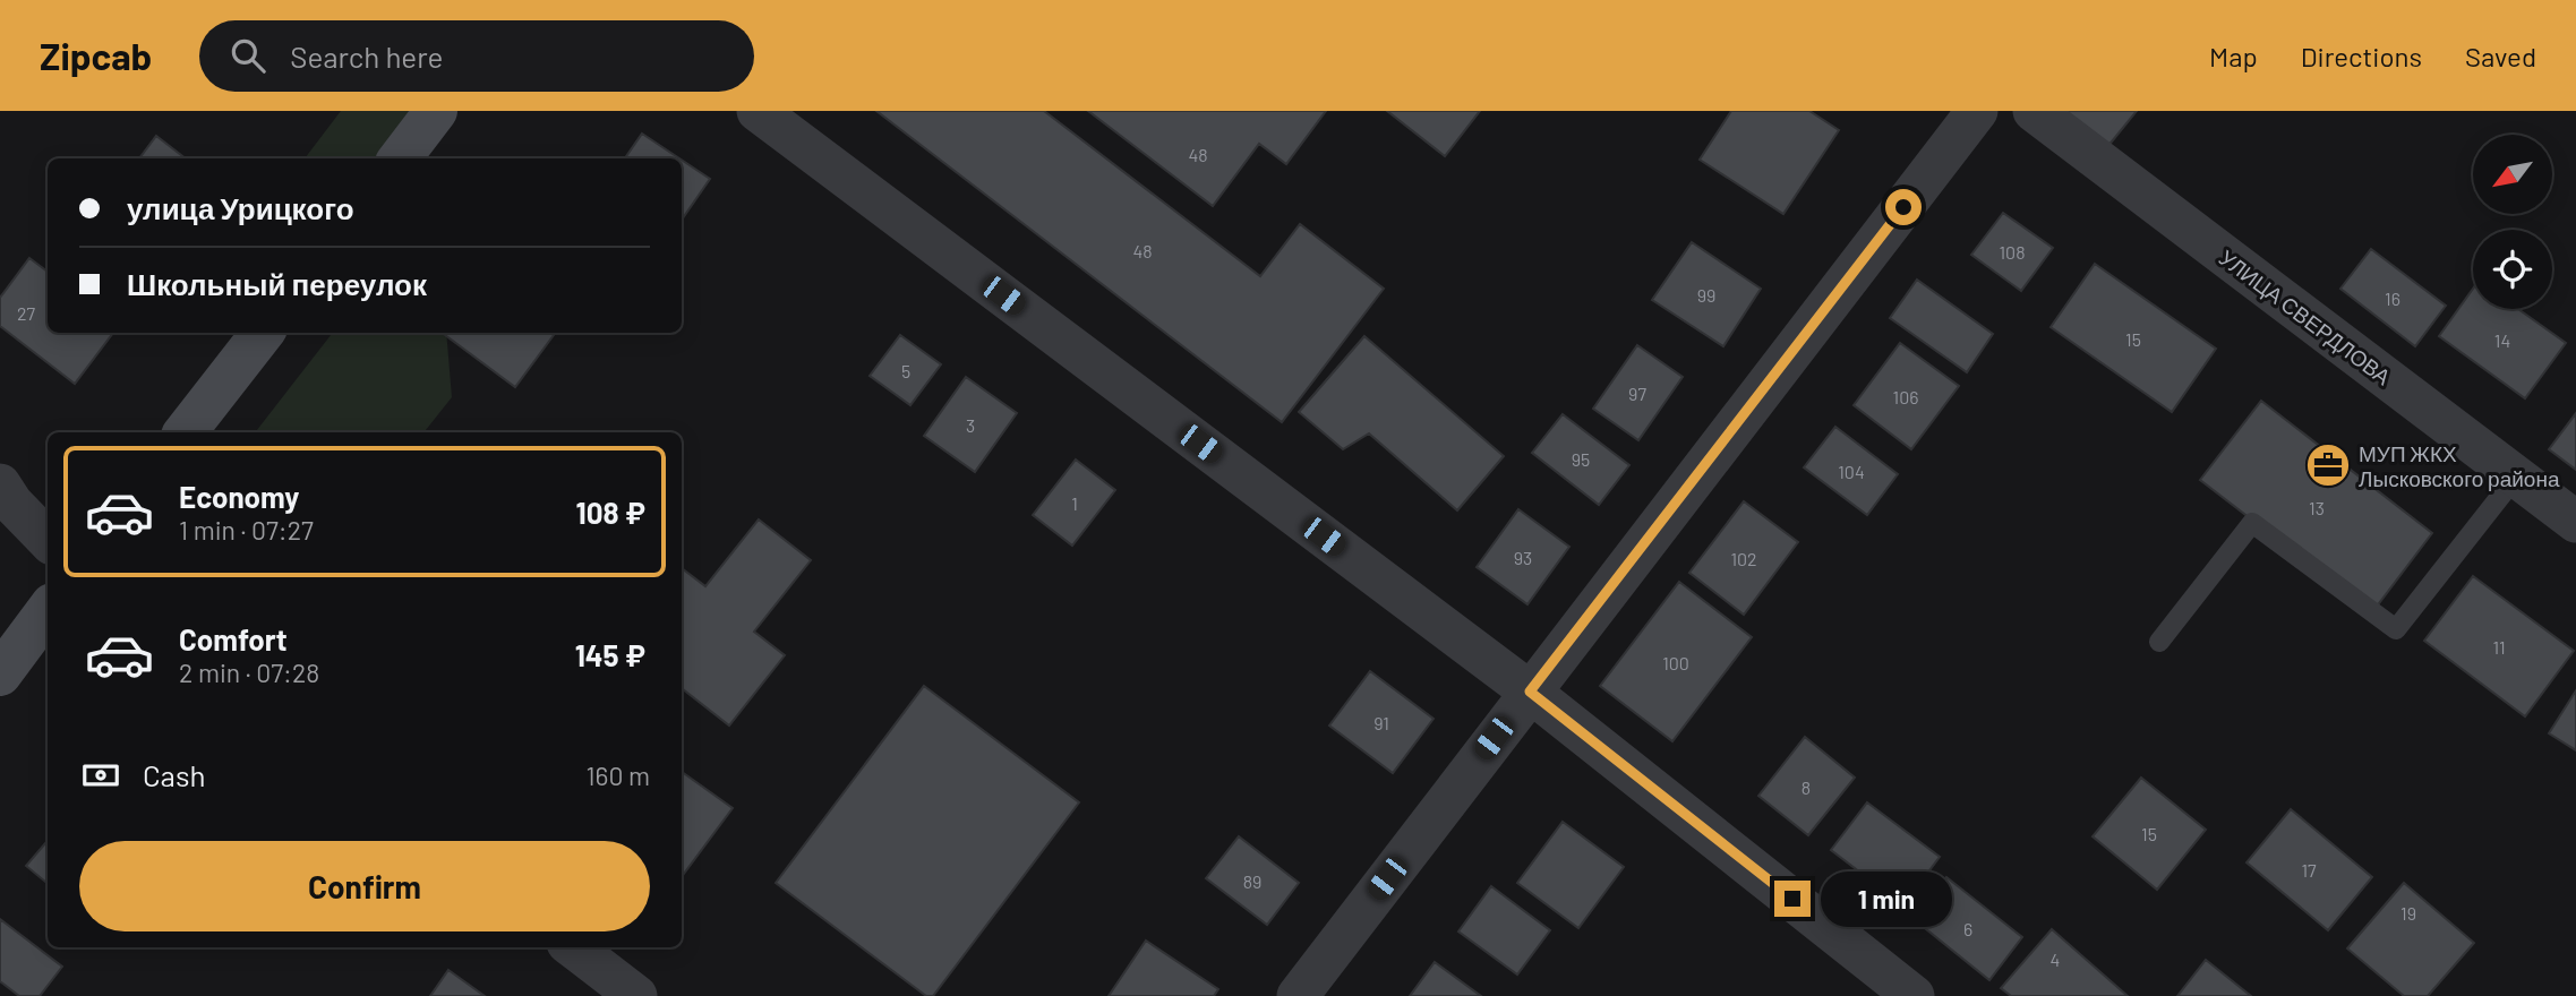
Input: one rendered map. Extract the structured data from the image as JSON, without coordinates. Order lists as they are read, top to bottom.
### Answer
{
  "streets": {
    "street": ["УЛИЦА СВЕРДЛОВА"]
  },
  "places": {
    "office": ["МУП ЖКХ Лысковского района"]
  },
  "house_numbers": [
    "48",
    "48",
    "108",
    "99",
    "16",
    "27",
    "15",
    "14",
    "5",
    "97",
    "106",
    "3",
    "95",
    "104",
    "1",
    "13",
    "93",
    "102",
    "11",
    "100",
    "91",
    "8",
    "15",
    "17",
    "89",
    "19",
    "6",
    "4"
  ],
  "north": "bottom left",
  "page": {
    "header": "Zipcab",
    "search": "Search here",
    "nav": ["Map", "Directions", "Saved"],
    "banner": ["улица Урицкого", "Школьный переулок"],
    "list": [
      {
        "name": "Economy",
        "note": "1 min · 07:27",
        "value": "108 ₽"
      },
      {
        "name": "Comfort",
        "note": "2 min · 07:28",
        "value": "145 ₽"
      }
    ],
    "pay": ["Cash", "160 m"],
    "buttons": "Confirm",
    "bubble": "1 min"
  }
}
